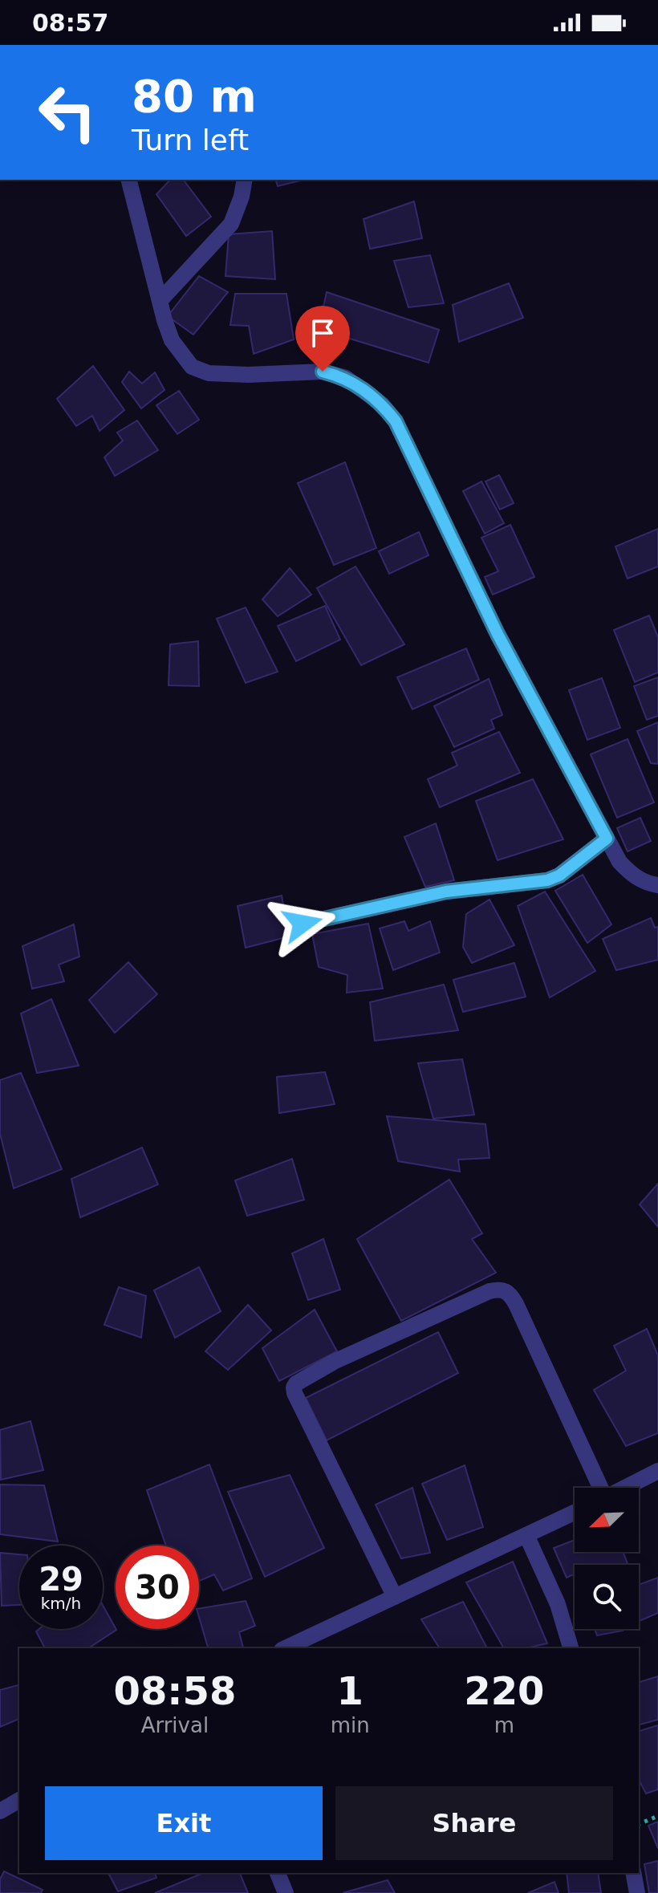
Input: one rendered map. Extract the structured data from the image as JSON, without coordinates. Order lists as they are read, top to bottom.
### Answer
{
  "north": "bottom left",
  "page": {
    "status": "08:57",
    "turn": ["80 m", "Turn left"],
    "speed": "29 km/h",
    "limit": "30",
    "eta": [
      "08:58",
      "Arrival",
      "1",
      "min",
      "220",
      "m"
    ],
    "buttons": ["Exit", "Share"]
  }
}
